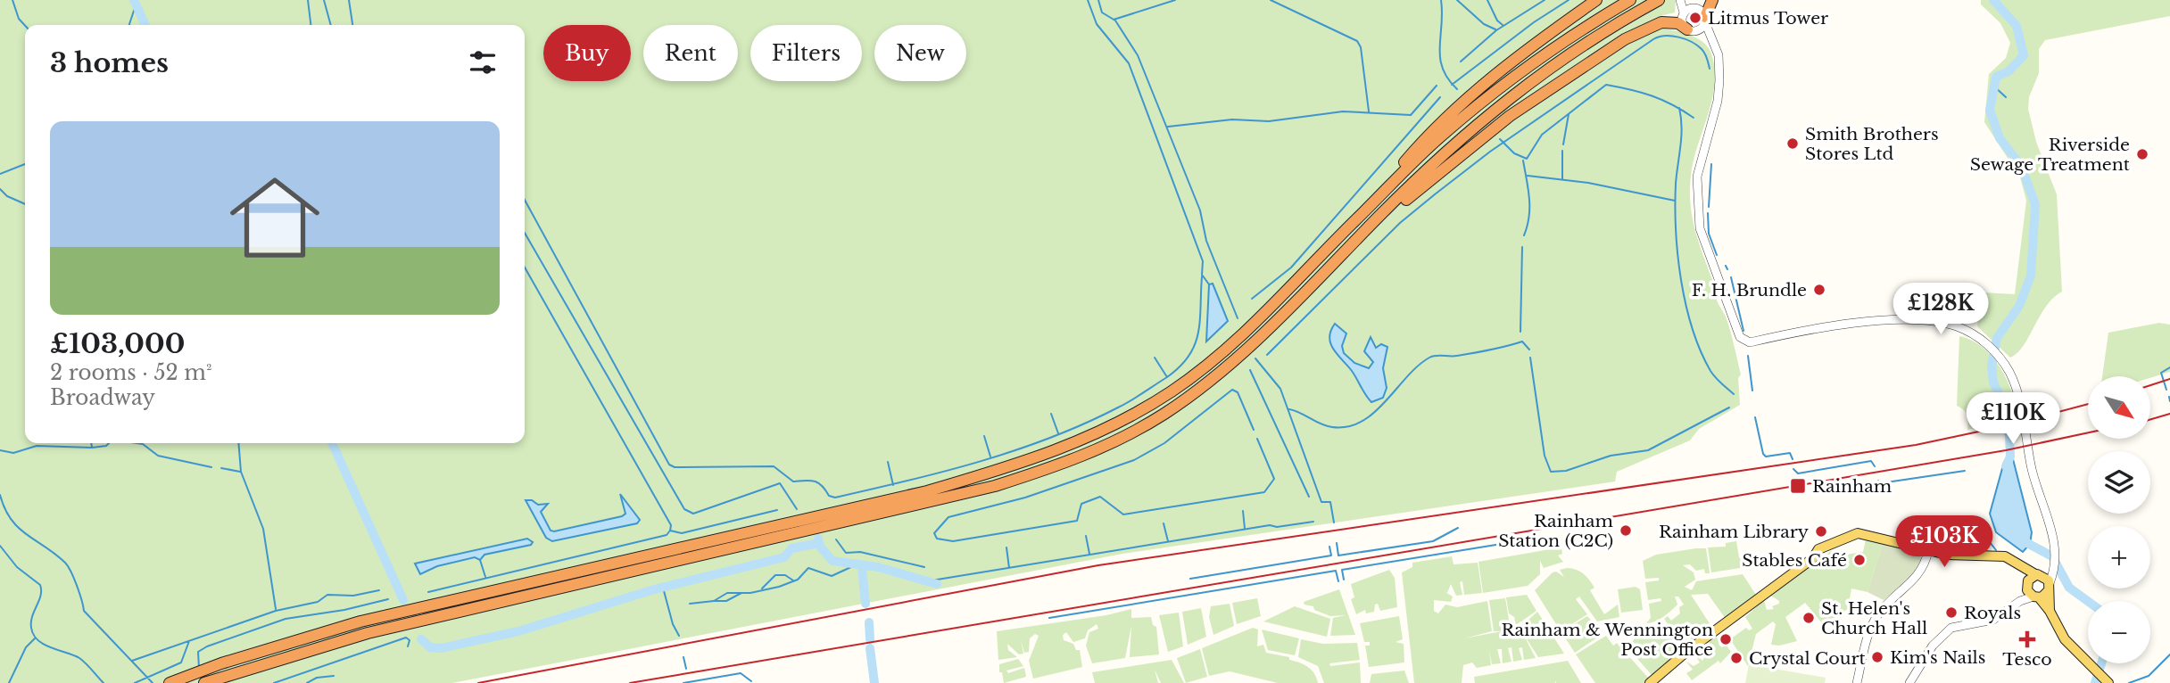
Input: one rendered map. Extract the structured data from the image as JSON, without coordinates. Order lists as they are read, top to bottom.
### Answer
{
  "places": {
    "other": [
      "Litmus Tower",
      "Smith Brothers Stores Ltd",
      "Riverside Sewage Treatment",
      "F. H. Brundle",
      "Rainham Station (C2C)",
      "Rainham Library",
      "Stables Café",
      "Royals",
      "St. Helen's Church Hall",
      "Rainham & Wennington Post Office",
      "Kim's Nails",
      "Crystal Court"
    ],
    "transit": ["Rainham"],
    "health": ["Tesco"]
  },
  "north": "bottom right",
  "page": {
    "chip": [
      "Buy",
      "Rent",
      "Filters",
      "New"
    ],
    "heading": "3 homes",
    "list": [
      {
        "name": "£103,000",
        "note": "2 rooms · 52 m² · Broadway"
      }
    ],
    "price": ["£128K", "£110K", "£103K"],
    "map_buttons": ["+", "−"]
  }
}
